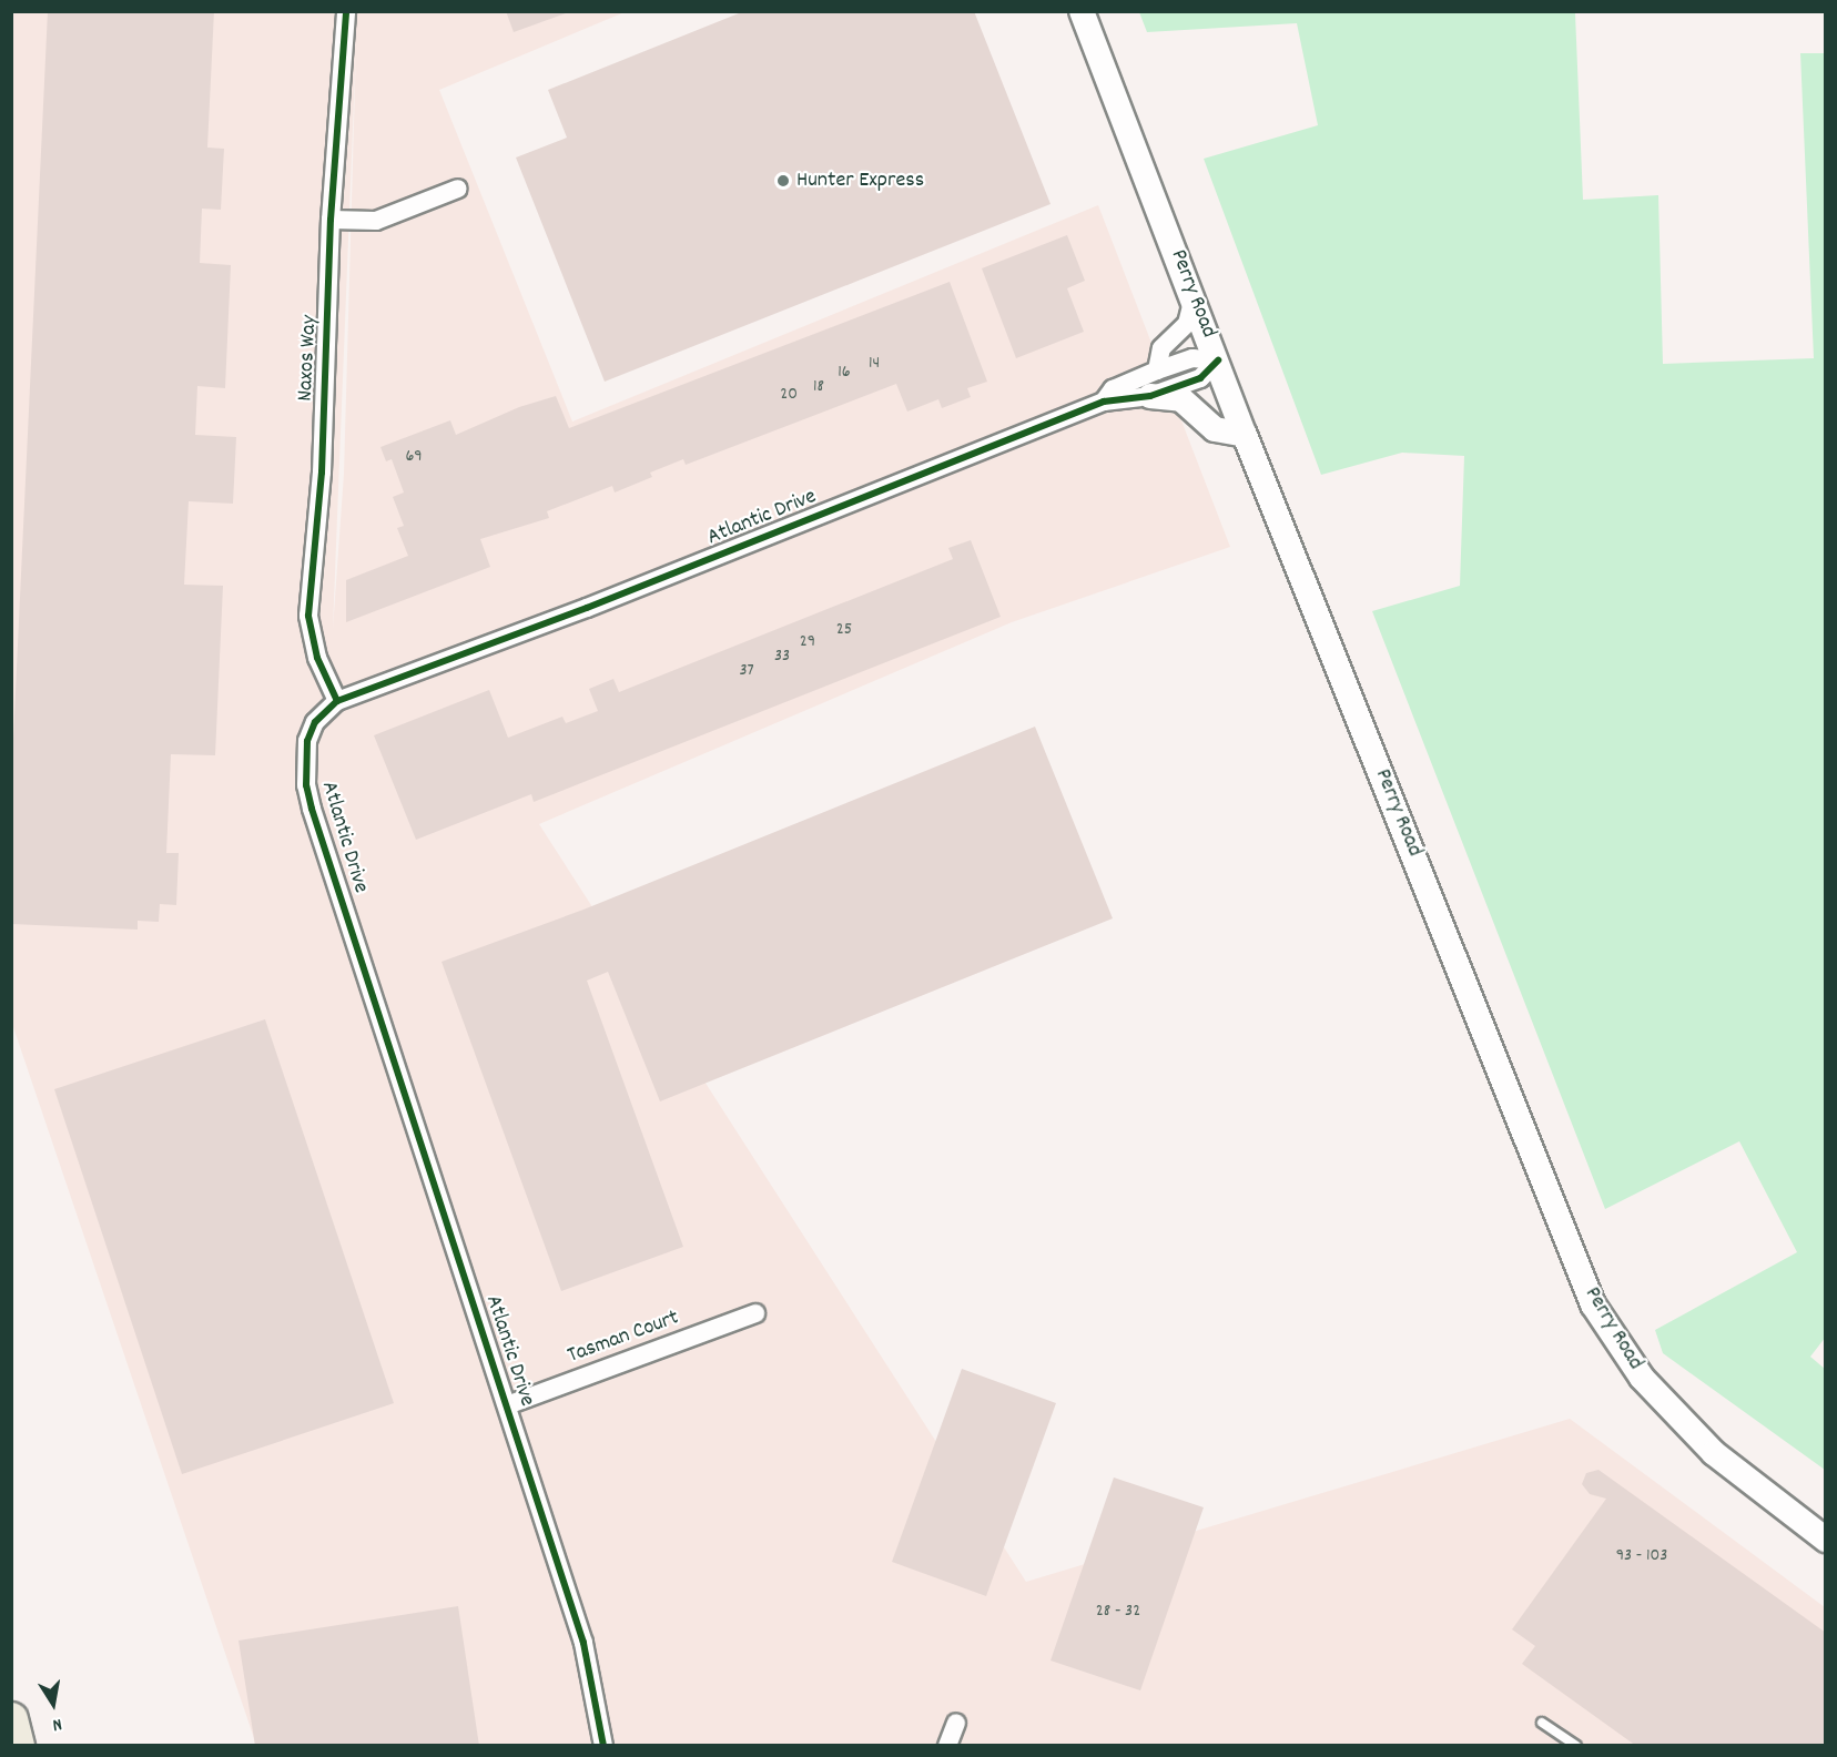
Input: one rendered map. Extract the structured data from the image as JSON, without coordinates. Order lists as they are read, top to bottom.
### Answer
{
  "streets": {
    "main road": ["Perry Road"],
    "street": ["Naxos Way", "Atlantic Drive", "Tasman Court"]
  },
  "crossings": [
    ["Perry Road", "Atlantic Drive"],
    ["Naxos Way", "Atlantic Drive"],
    ["Atlantic Drive", "Tasman Court"]
  ],
  "places": ["Hunter Express"],
  "house_numbers": [
    "14",
    "16",
    "18",
    "20",
    "69",
    "25",
    "29",
    "33",
    "37",
    "93 - 103",
    "28 - 32"
  ],
  "north": "bottom"
}
